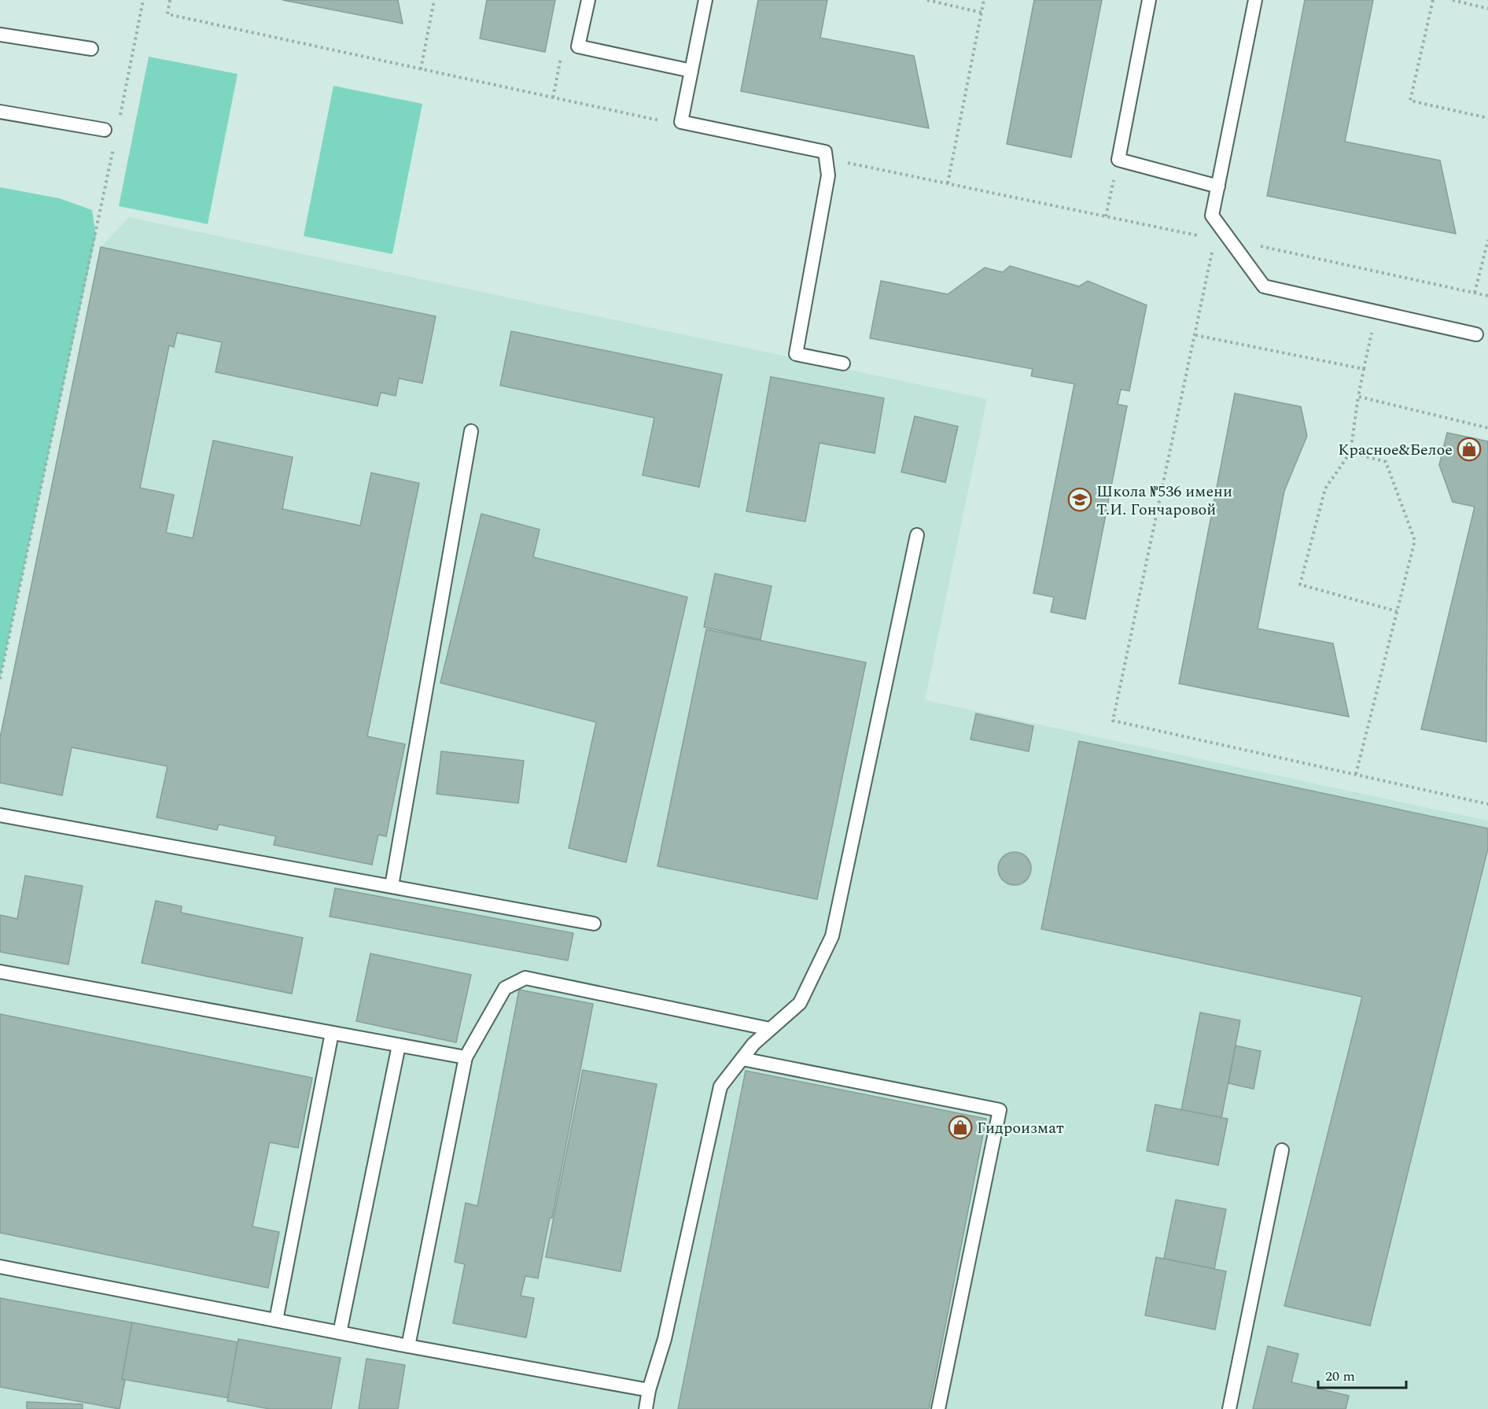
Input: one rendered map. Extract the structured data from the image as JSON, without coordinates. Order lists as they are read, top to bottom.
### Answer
{
  "places": {
    "shop": ["Красное&Белое", "Гидроизмат"],
    "school or university": ["Школа №536 имени Т.И. Гончаровой"]
  },
  "scale_bar": "20 m"
}
